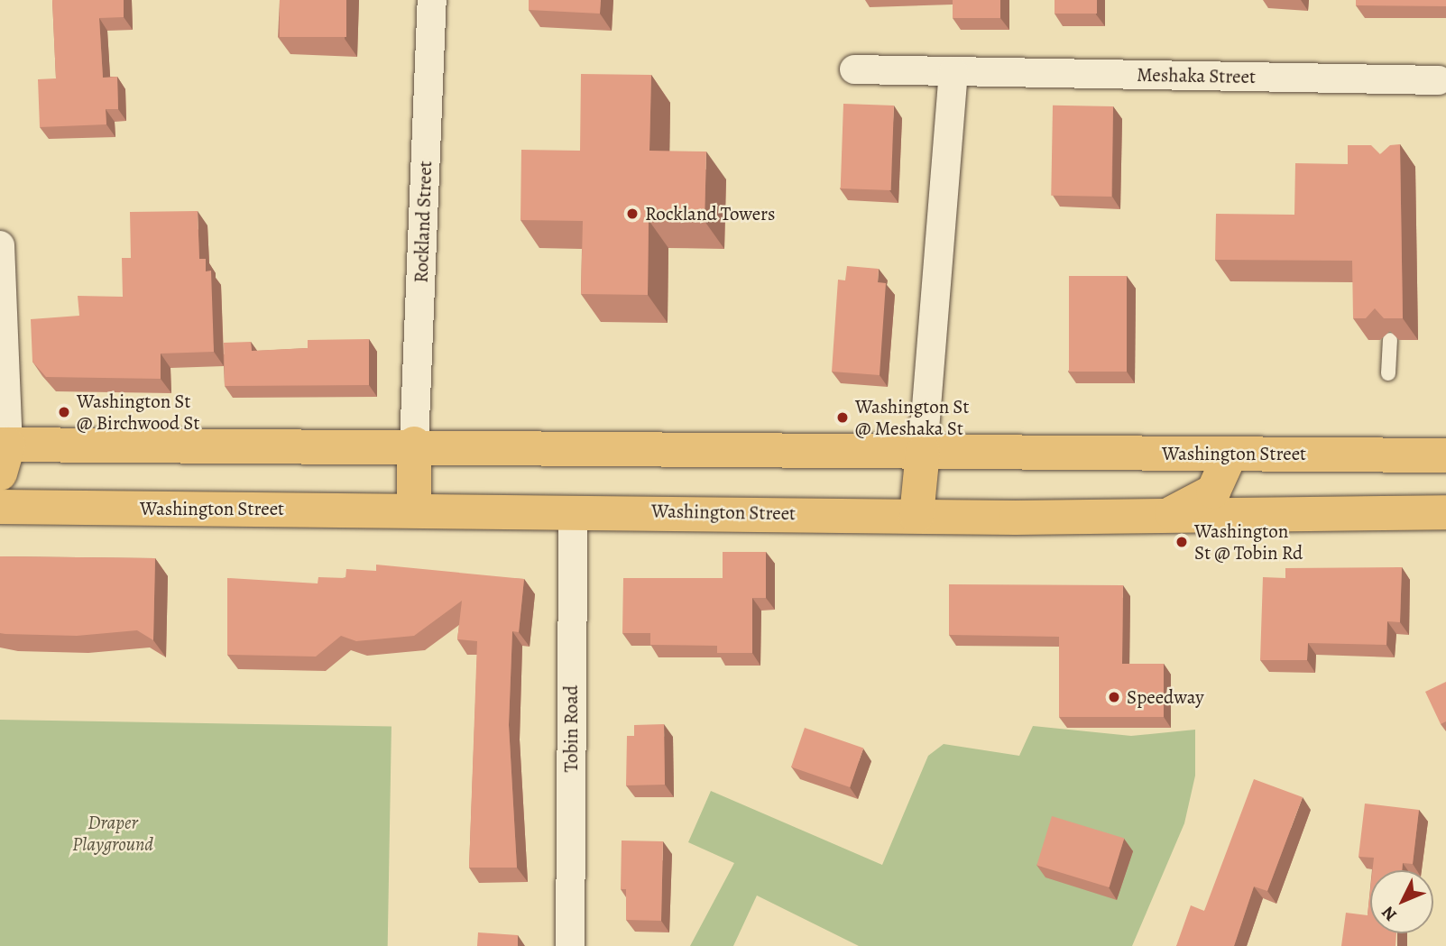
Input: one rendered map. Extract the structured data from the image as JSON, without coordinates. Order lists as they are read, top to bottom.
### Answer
{
  "streets": {
    "main road": ["Washington Street"],
    "street": ["Meshaka Street", "Rockland Street", "Tobin Road"]
  },
  "crossings": [
    ["Rockland Street", "Washington Street"],
    ["Washington Street", "Tobin Road"]
  ],
  "parks": ["Draper Playground"],
  "places": [
    "Rockland Towers",
    "Washington St @ Birchwood St",
    "Washington St @ Meshaka St",
    "Washington St @ Tobin Rd",
    "Speedway"
  ],
  "north": "bottom left"
}
